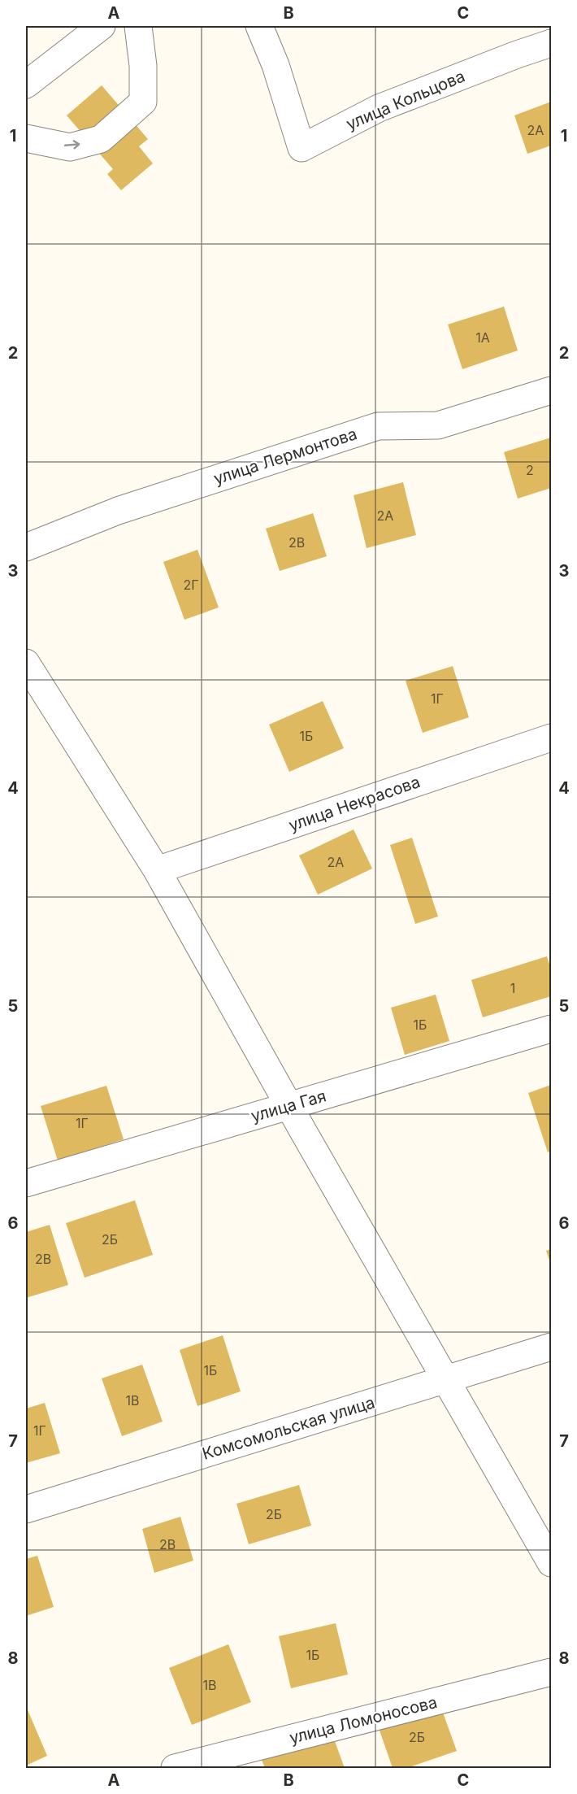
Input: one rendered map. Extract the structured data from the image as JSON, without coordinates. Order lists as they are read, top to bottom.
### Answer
{
  "streets": {
    "street": [
      "улица Кольцова",
      "улица Лермонтова",
      "улица Некрасова",
      "улица Гая",
      "Комсомольская улица",
      "улица Ломоносова"
    ]
  },
  "house_numbers": [
    "2А",
    "1А",
    "2",
    "2А",
    "2В",
    "2Г",
    "1Г",
    "1Б",
    "2А",
    "1",
    "1Б",
    "1Г",
    "2Б",
    "2В",
    "1Б",
    "1В",
    "1Г",
    "2Б",
    "2В",
    "1Б",
    "1В",
    "2Б"
  ],
  "grid": {
    "columns": ["A", "B", "C"],
    "rows": [
      "1",
      "2",
      "3",
      "4",
      "5",
      "6",
      "7",
      "8"
    ]
  }
}
